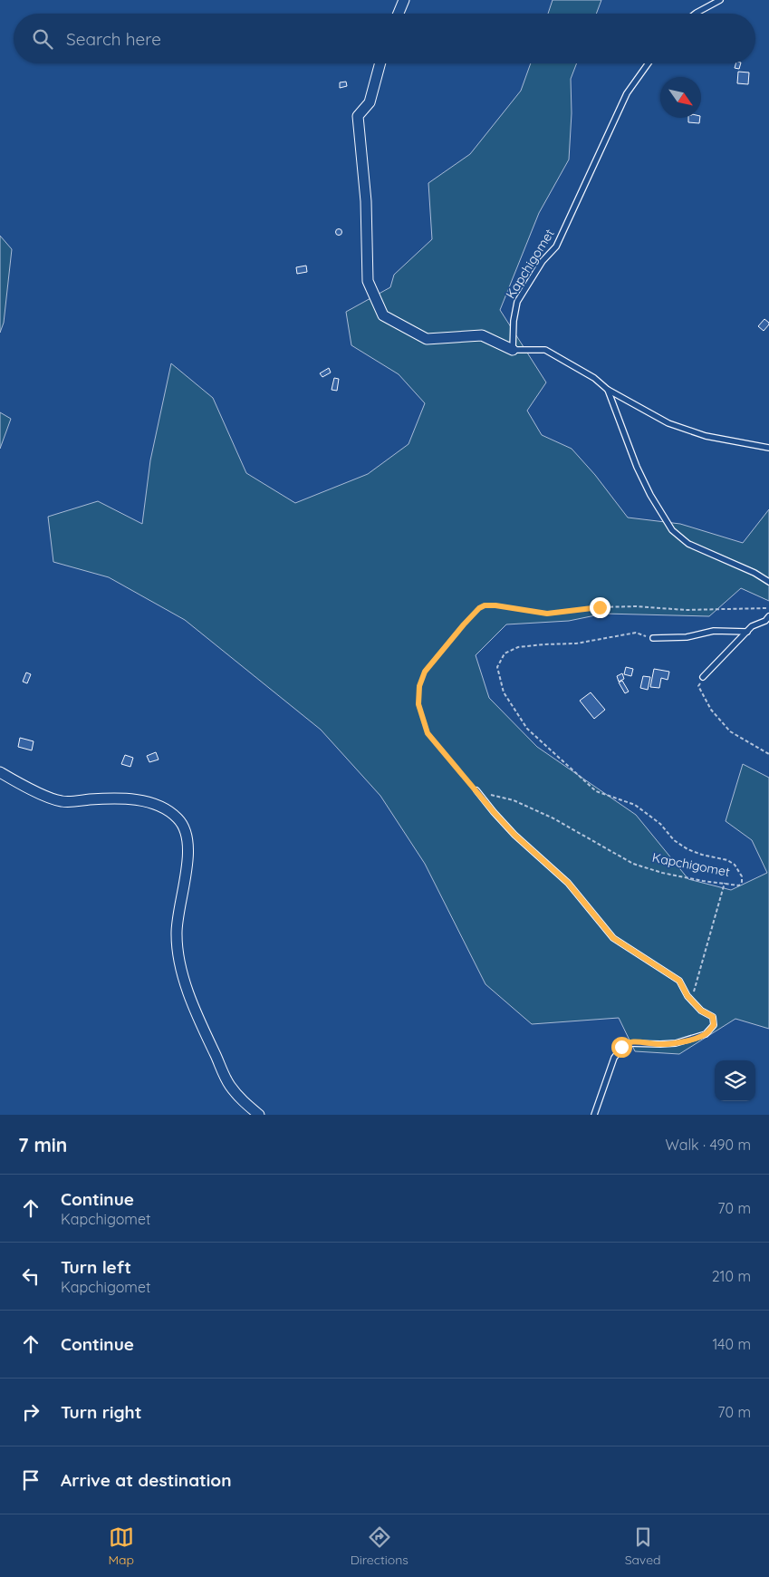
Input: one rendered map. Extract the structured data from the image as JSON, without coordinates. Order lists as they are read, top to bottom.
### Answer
{
  "streets": {
    "lane": ["Kapchigomet"]
  },
  "north": "bottom right",
  "page": {
    "search": "Search here",
    "heading": ["7 min", "Walk · 490 m"],
    "list": [
      ["Continue", "Kapchigomet", "70 m"],
      ["Turn left", "Kapchigomet", "210 m"],
      ["Continue", "140 m"],
      ["Turn right", "70 m"],
      "Arrive at destination"
    ],
    "nav": ["Map", "Directions", "Saved"]
  }
}
